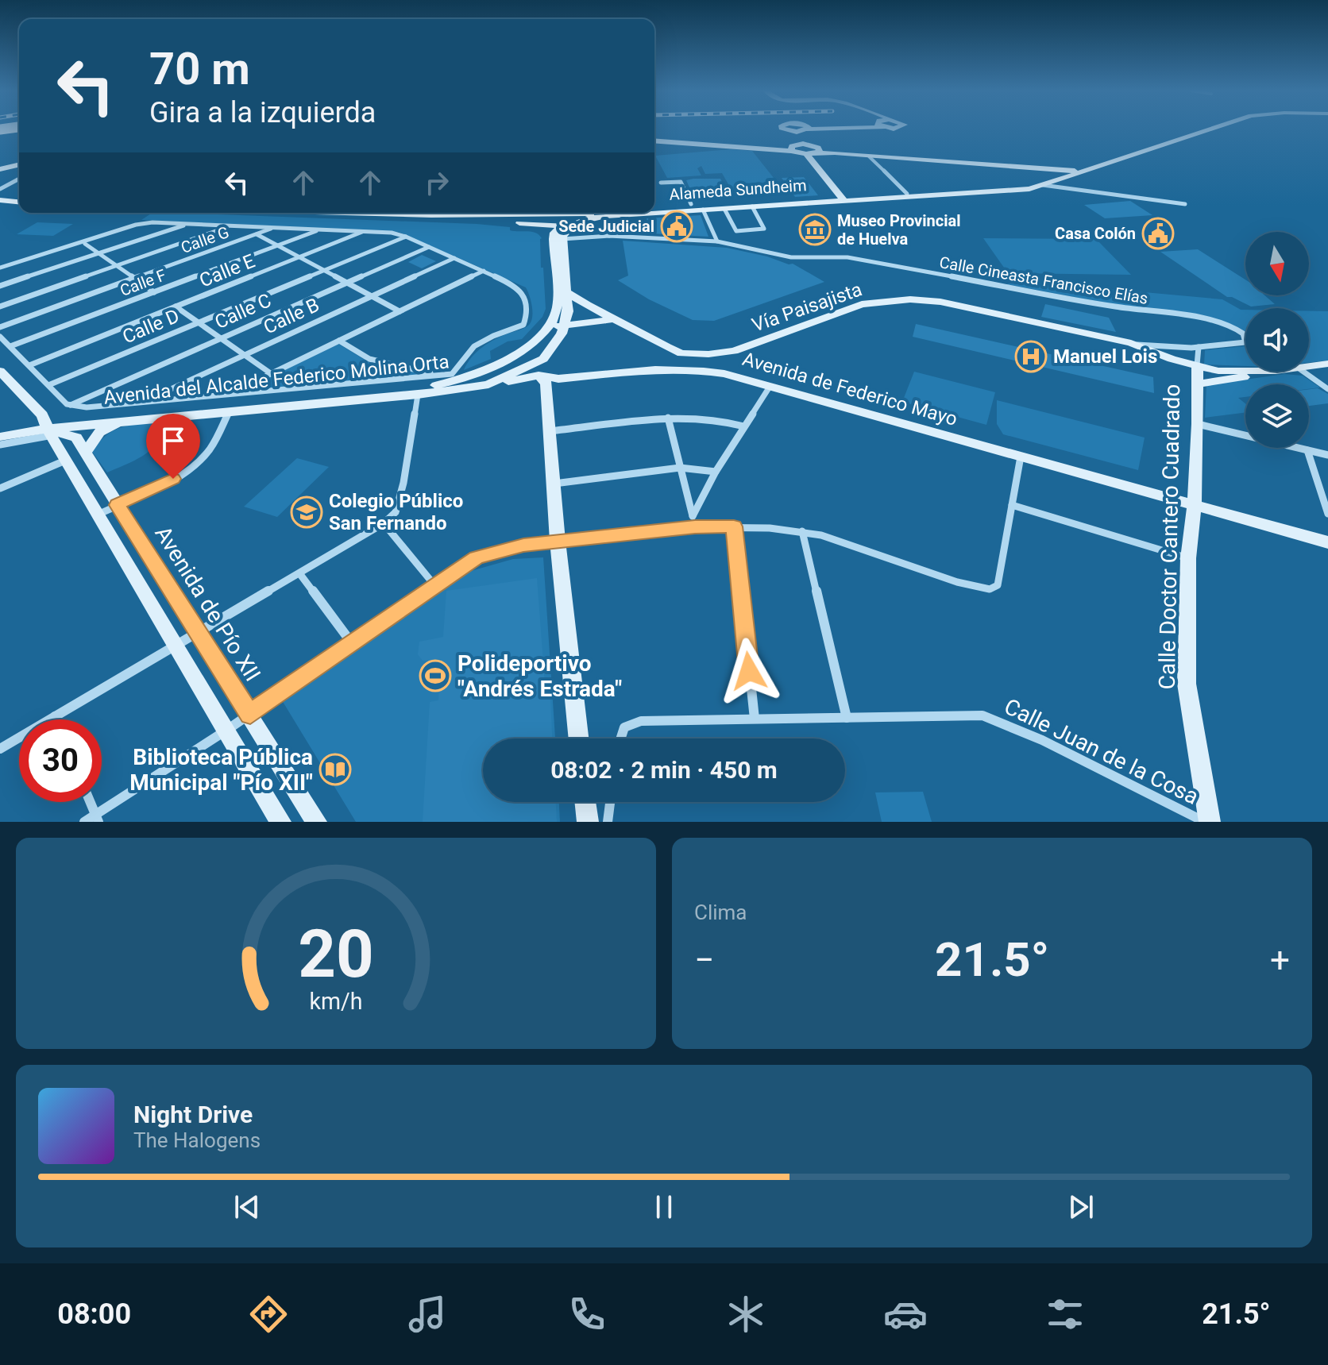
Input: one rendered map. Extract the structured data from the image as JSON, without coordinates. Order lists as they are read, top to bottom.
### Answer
{
  "streets": {
    "street": [
      "Alameda Sundheim",
      "Calle G",
      "Calle E",
      "Calle Cineasta Francisco Elías",
      "Calle F",
      "Vía Paisajista",
      "Calle C",
      "Calle B",
      "Calle D",
      "Avenida del Alcalde Federico Molina Orta",
      "Avenida de Federico Mayo",
      "Calle Doctor Cantero Cuadrado",
      "Avenida de Pío XII",
      "Calle Juan de la Cosa"
    ]
  },
  "crossings": [
    ["Calle Cineasta Francisco Elías", "Vía Paisajista"],
    ["Calle Cineasta Francisco Elías", "Avenida del Alcalde Federico Molina Orta"],
    ["Vía Paisajista", "Avenida del Alcalde Federico Molina Orta"],
    ["Vía Paisajista", "Calle Doctor Cantero Cuadrado"],
    ["Avenida del Alcalde Federico Molina Orta", "Avenida de Federico Mayo"],
    ["Avenida del Alcalde Federico Molina Orta", "Avenida de Pío XII"],
    ["Avenida de Federico Mayo", "Calle Doctor Cantero Cuadrado"],
    ["Calle Doctor Cantero Cuadrado", "Calle Juan de la Cosa"]
  ],
  "places": {
    "public building": ["Sede Judicial", "Casa Colón"],
    "museum": ["Museo Provincial de Huelva"],
    "hospital": ["Manuel Lois"],
    "school or university": ["Colegio Público San Fernando"],
    "sports": ["Polideportivo \"Andrés Estrada\""],
    "library": ["Biblioteca Pública Municipal \"Pío XII\""]
  },
  "north": "bottom",
  "page": {
    "turn": ["70 m", "Gira a la izquierda"],
    "limit": "30",
    "trip": "08:02 · 2 min · 450 m",
    "tile": "Clima",
    "heat": ["−", "21.5°", "+"],
    "song": ["Night Drive", "The Halogens"],
    "tabs": ["08:00", "21.5°"],
    "gauge": ["20", "km/h"]
  }
}
